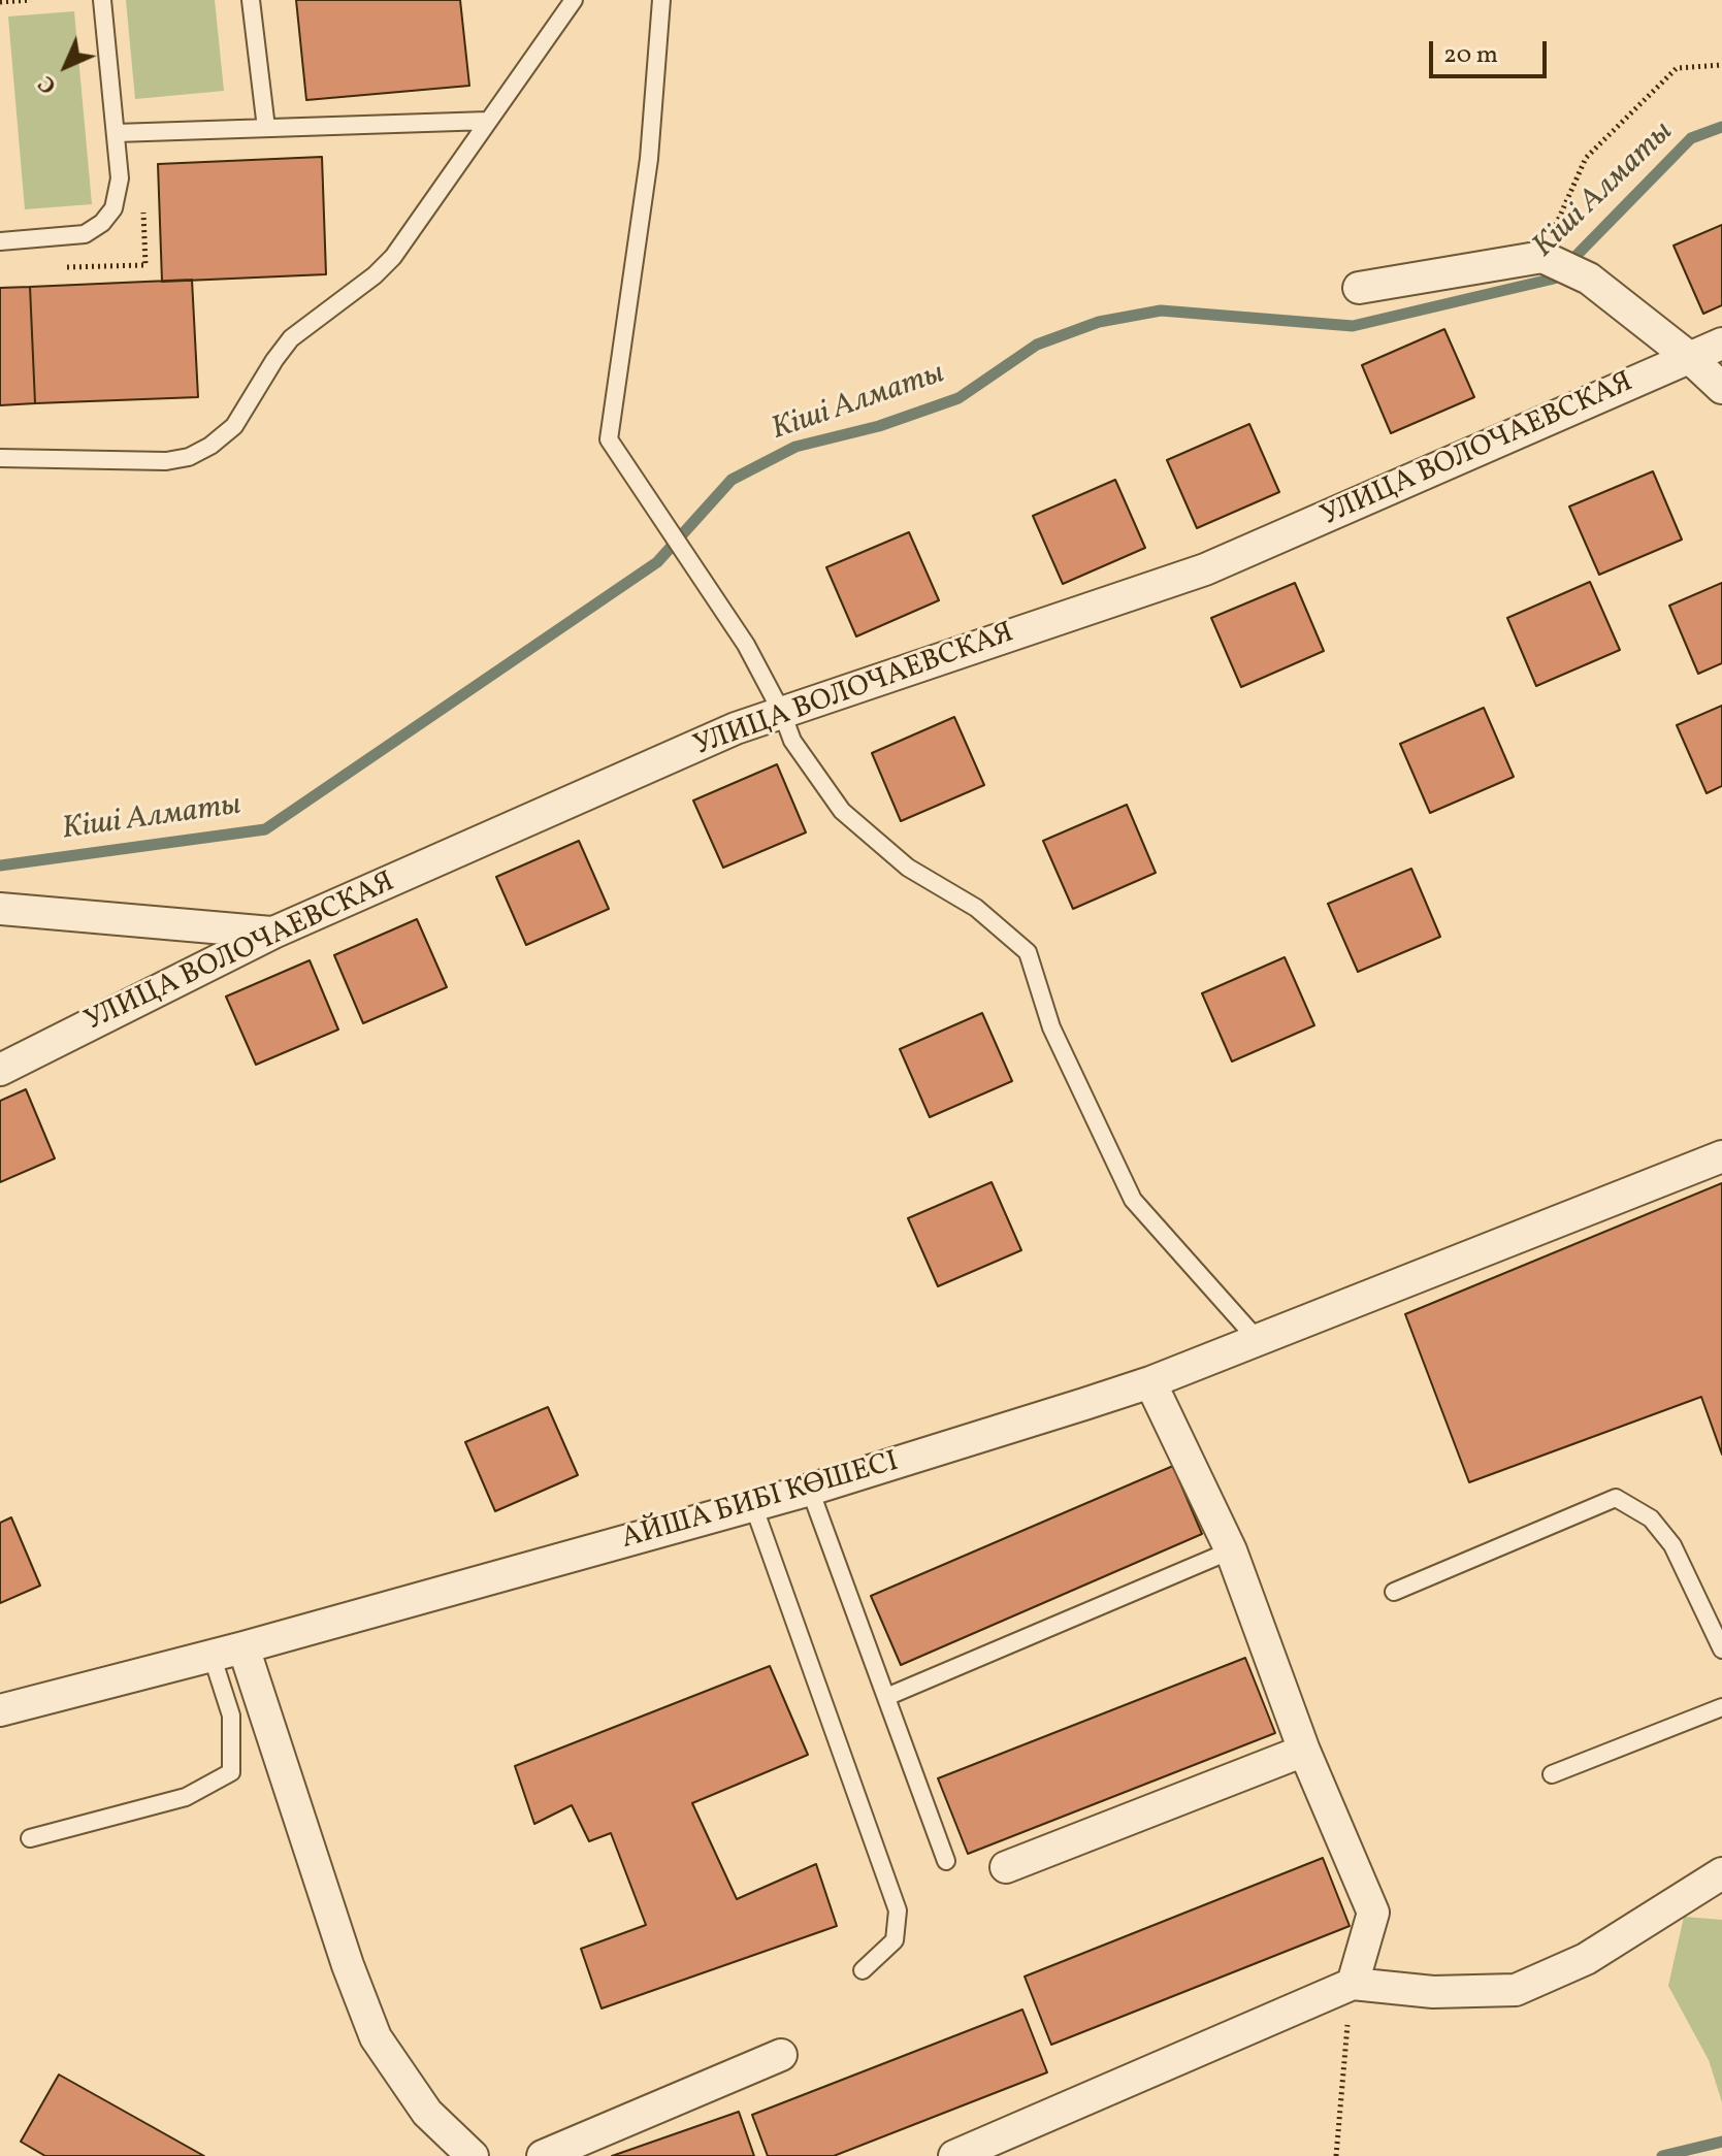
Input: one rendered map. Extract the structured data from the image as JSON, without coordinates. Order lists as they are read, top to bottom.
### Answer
{
  "streets": {
    "street": ["УЛИЦА ВОЛОЧАЕВСКАЯ", "АЙША БИБІ КӨШЕСІ"]
  },
  "water": ["Кіші Алматы"],
  "scale_bar": "20 m",
  "north": "bottom left"
}
